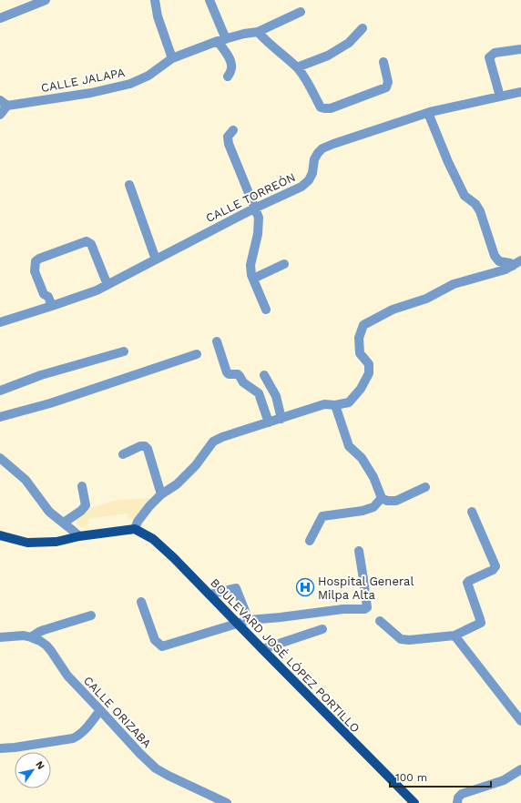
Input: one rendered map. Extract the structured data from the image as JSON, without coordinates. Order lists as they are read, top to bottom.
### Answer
{
  "streets": {
    "main road": ["BOULEVARD JOSÉ LÓPEZ PORTILLO"],
    "street": ["CALLE JALAPA", "CALLE TORREÓN", "CALLE ORIZABA"]
  },
  "places": {
    "hospital": ["Hospital General Milpa Alta"]
  },
  "scale_bar": "100 m",
  "north": "top right"
}
